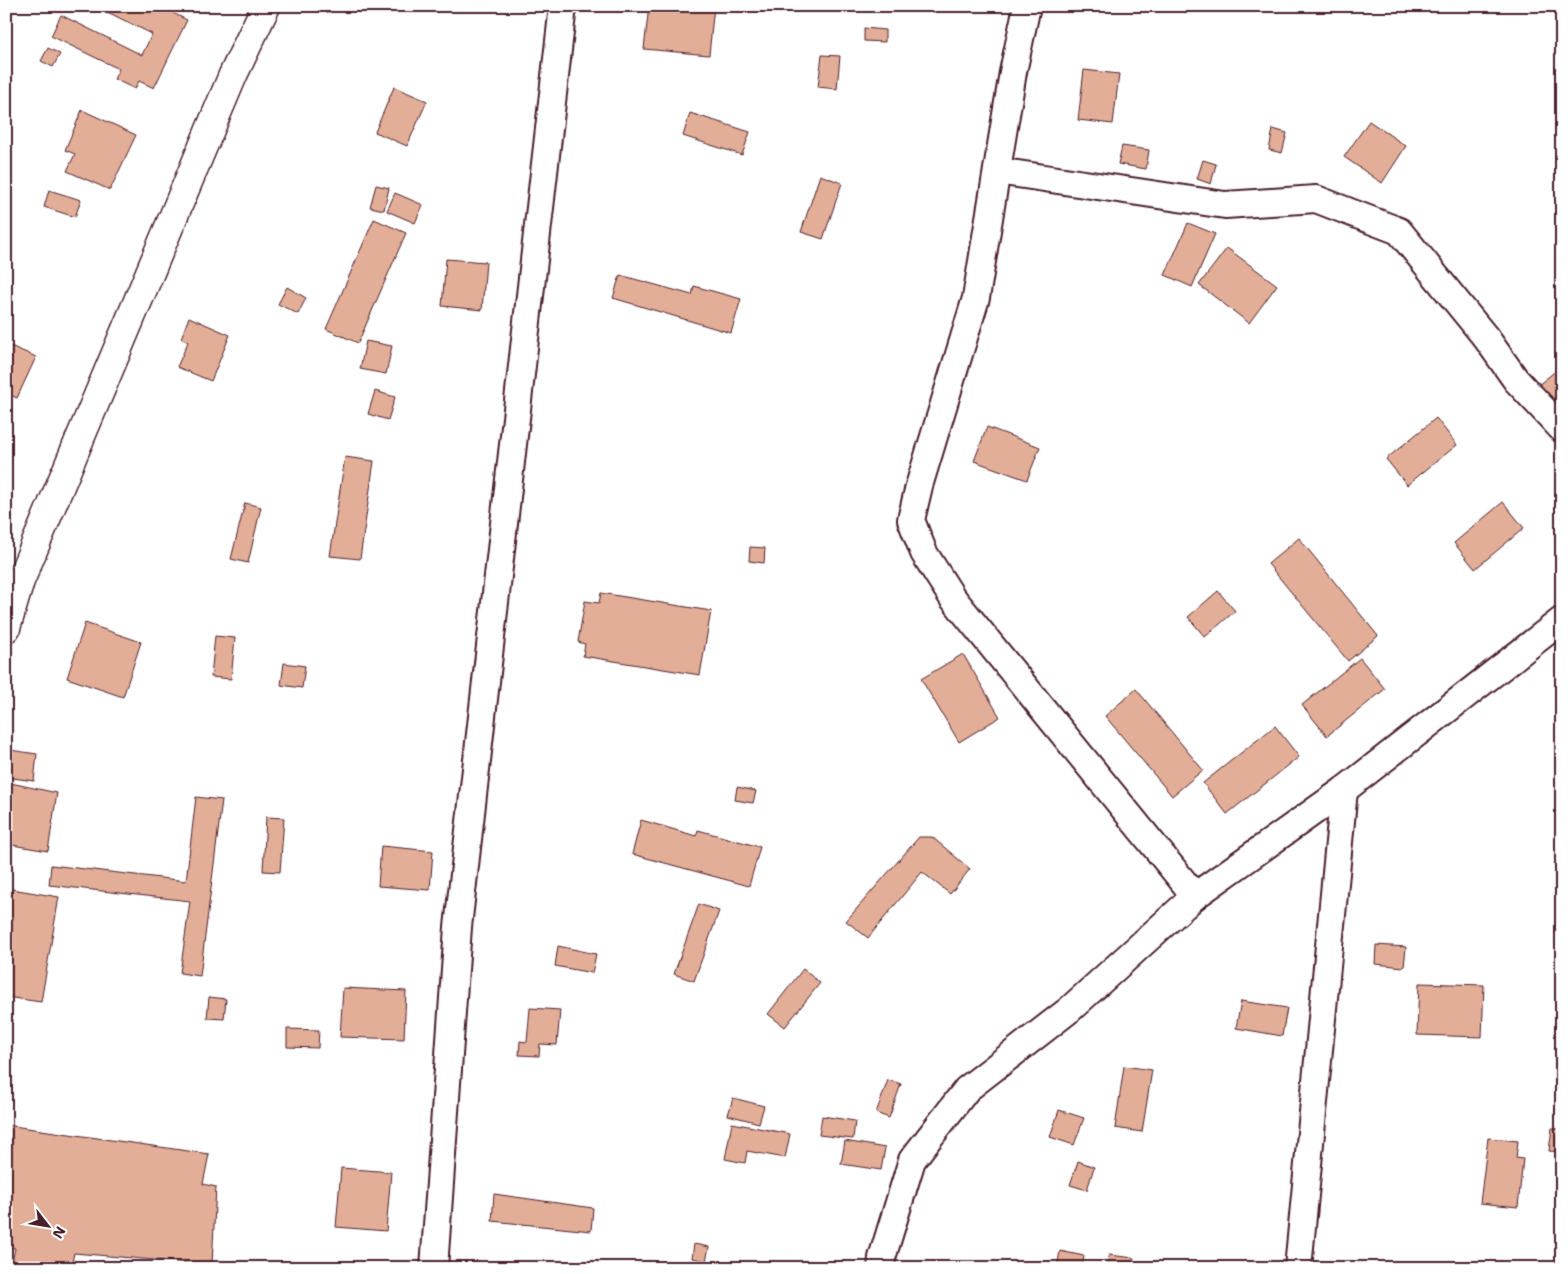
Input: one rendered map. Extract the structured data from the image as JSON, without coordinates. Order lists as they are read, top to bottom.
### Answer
{
  "north": "bottom right"
}
